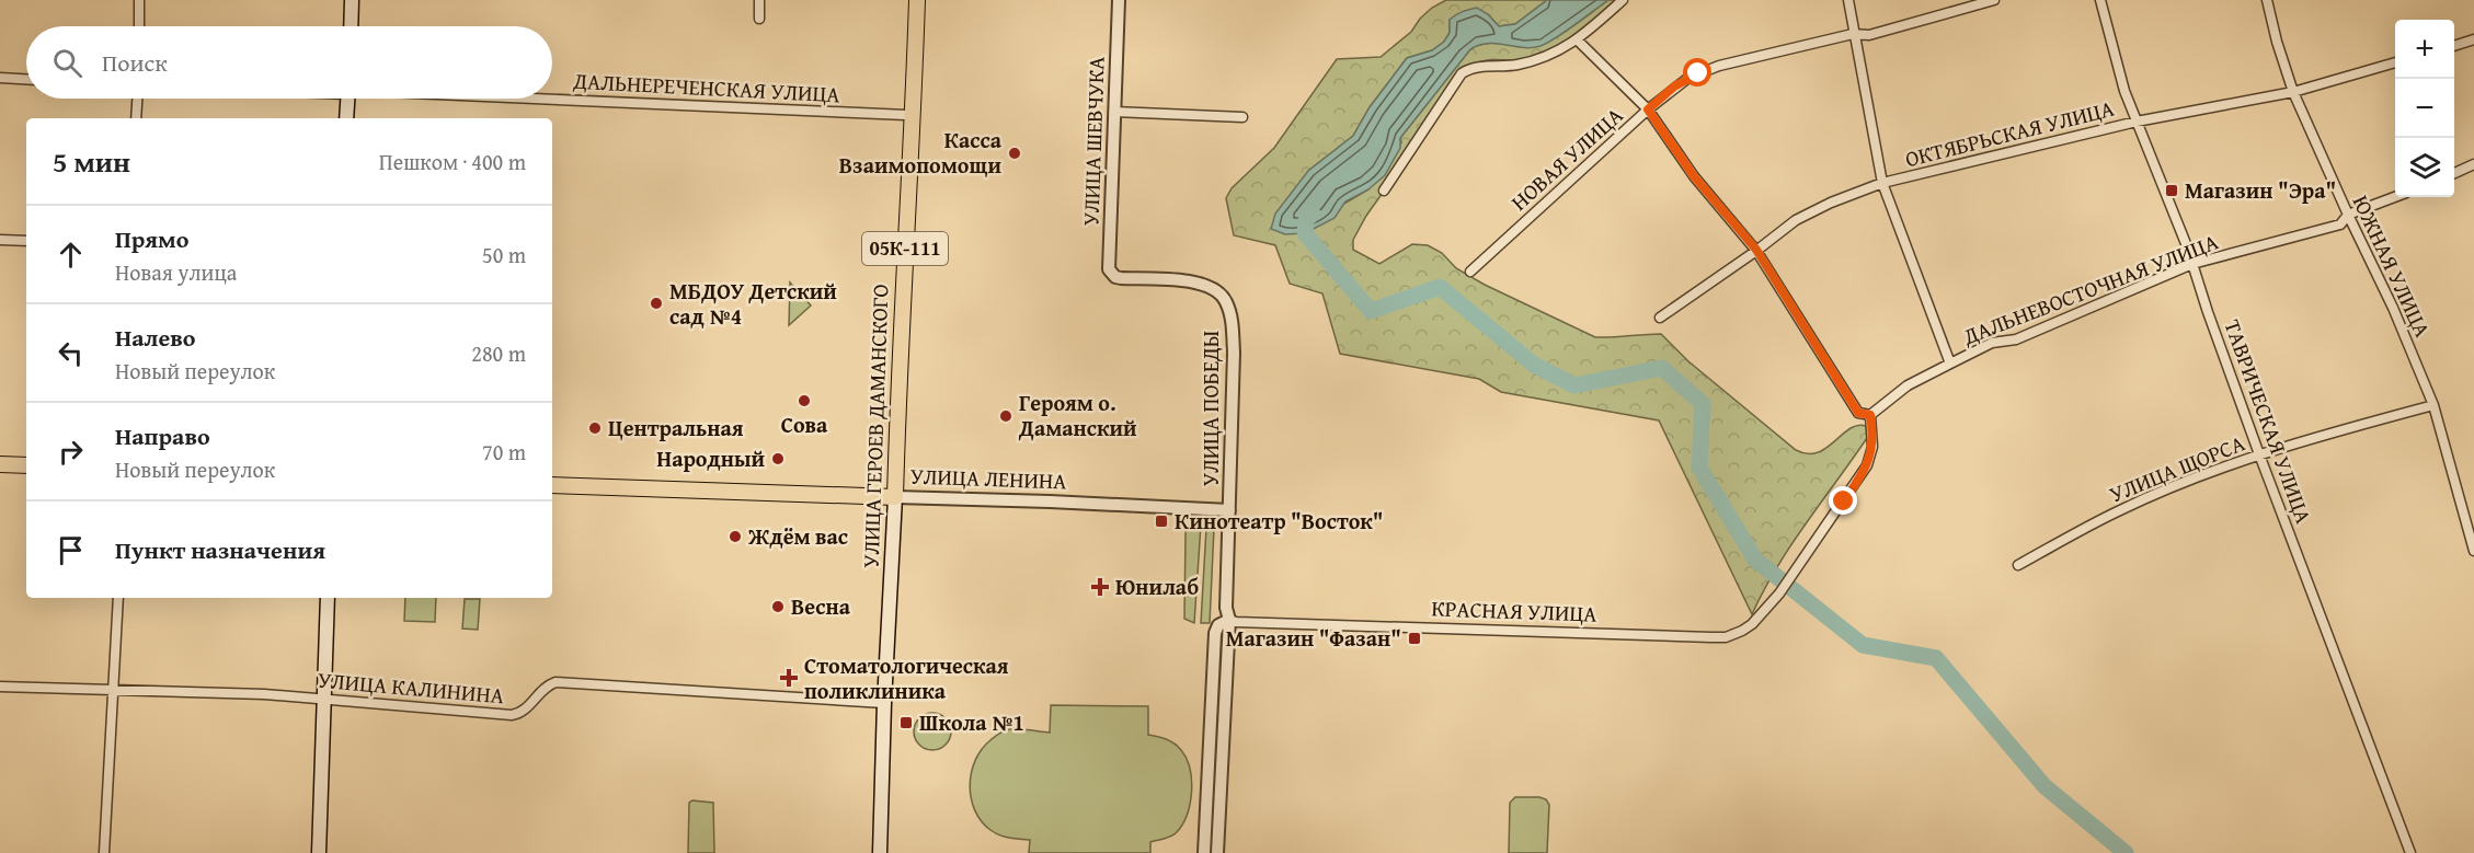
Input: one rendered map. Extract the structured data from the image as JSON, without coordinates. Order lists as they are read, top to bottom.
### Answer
{
  "streets": {
    "main road": ["05К-111", "УЛИЦА ГЕРОЕВ ДАМАНСКОГО", "УЛИЦА ЛЕНИНА"],
    "street": [
      "ДАЛЬНЕРЕЧЕНСКАЯ УЛИЦА",
      "ОКТЯБРЬСКАЯ УЛИЦА",
      "УЛИЦА ШЕВЧУКА",
      "НОВАЯ УЛИЦА",
      "ЮЖНАЯ УЛИЦА",
      "ДАЛЬНЕВОСТОЧНАЯ УЛИЦА",
      "УЛИЦА ПОБЕДЫ",
      "ТАВРИЧЕСКАЯ УЛИЦА",
      "УЛИЦА ЩОРСА",
      "КРАСНАЯ УЛИЦА",
      "УЛИЦА КАЛИНИНА"
    ]
  },
  "crossings": [
    ["ОКТЯБРЬСКАЯ УЛИЦА", "ЮЖНАЯ УЛИЦА"],
    ["ОКТЯБРЬСКАЯ УЛИЦА", "ТАВРИЧЕСКАЯ УЛИЦА"],
    ["УЛИЦА ШЕВЧУКА", "УЛИЦА ПОБЕДЫ"],
    ["ЮЖНАЯ УЛИЦА", "ДАЛЬНЕВОСТОЧНАЯ УЛИЦА"],
    ["ЮЖНАЯ УЛИЦА", "УЛИЦА ЩОРСА"],
    ["ДАЛЬНЕВОСТОЧНАЯ УЛИЦА", "ТАВРИЧЕСКАЯ УЛИЦА"],
    ["ДАЛЬНЕВОСТОЧНАЯ УЛИЦА", "КРАСНАЯ УЛИЦА"],
    ["УЛИЦА ПОБЕДЫ", "УЛИЦА ЛЕНИНА"],
    ["УЛИЦА ПОБЕДЫ", "КРАСНАЯ УЛИЦА"],
    ["ТАВРИЧЕСКАЯ УЛИЦА", "УЛИЦА ЩОРСА"],
    ["УЛИЦА ГЕРОЕВ ДАМАНСКОГО", "УЛИЦА ЛЕНИНА"],
    ["УЛИЦА ГЕРОЕВ ДАМАНСКОГО", "УЛИЦА КАЛИНИНА"]
  ],
  "places": {
    "other": [
      "Касса Взаимопомощи",
      "МБДОУ Детский сад №4",
      "Сова",
      "Героям о. Даманский",
      "Центральная",
      "Народный",
      "Ждём вас",
      "Весна"
    ],
    "transit": [
      "Магазин \"Эра\"",
      "Кинотеатр \"Восток\"",
      "Магазин \"Фазан\"",
      "Школа №1"
    ],
    "health": ["Юнилаб", "Стоматологическая поликлиника"]
  },
  "page": {
    "map_buttons": ["+", "−"],
    "search": "Поиск",
    "heading": ["5 мин", "Пешком · 400 m"],
    "list": [
      ["Прямо", "Новая улица", "50 m"],
      ["Налево", "Новый переулок", "280 m"],
      ["Направо", "Новый переулок", "70 m"],
      "Пункт назначения"
    ]
  }
}
